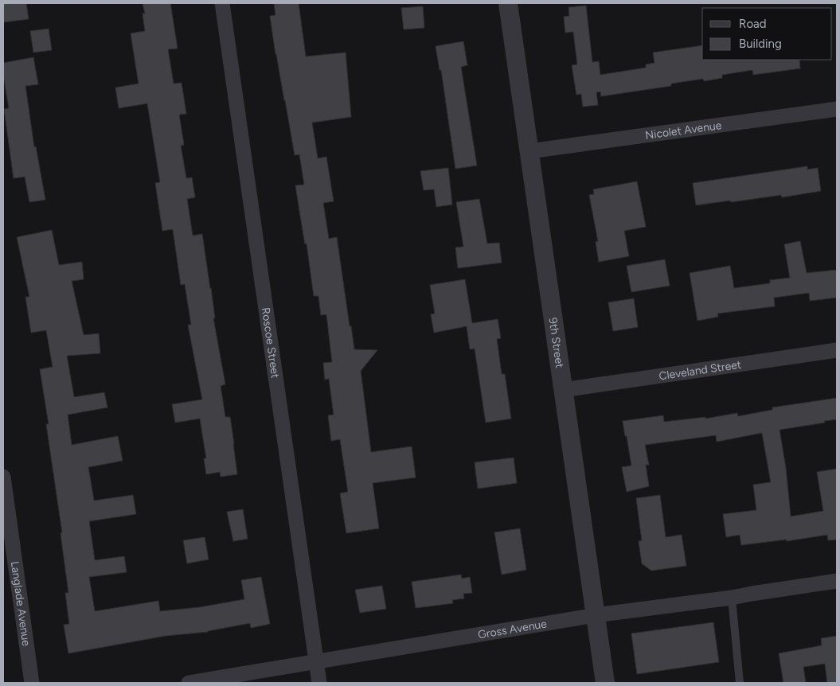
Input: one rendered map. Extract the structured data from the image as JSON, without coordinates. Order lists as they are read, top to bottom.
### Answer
{
  "streets": {
    "street": [
      "Nicolet Avenue",
      "Roscoe Street",
      "9th Street",
      "Cleveland Street",
      "Langlade Avenue",
      "Gross Avenue"
    ]
  },
  "crossings": [
    ["Nicolet Avenue", "9th Street"],
    ["Roscoe Street", "Gross Avenue"],
    ["9th Street", "Cleveland Street"],
    ["9th Street", "Gross Avenue"]
  ],
  "legend": ["Road", "Building"]
}
